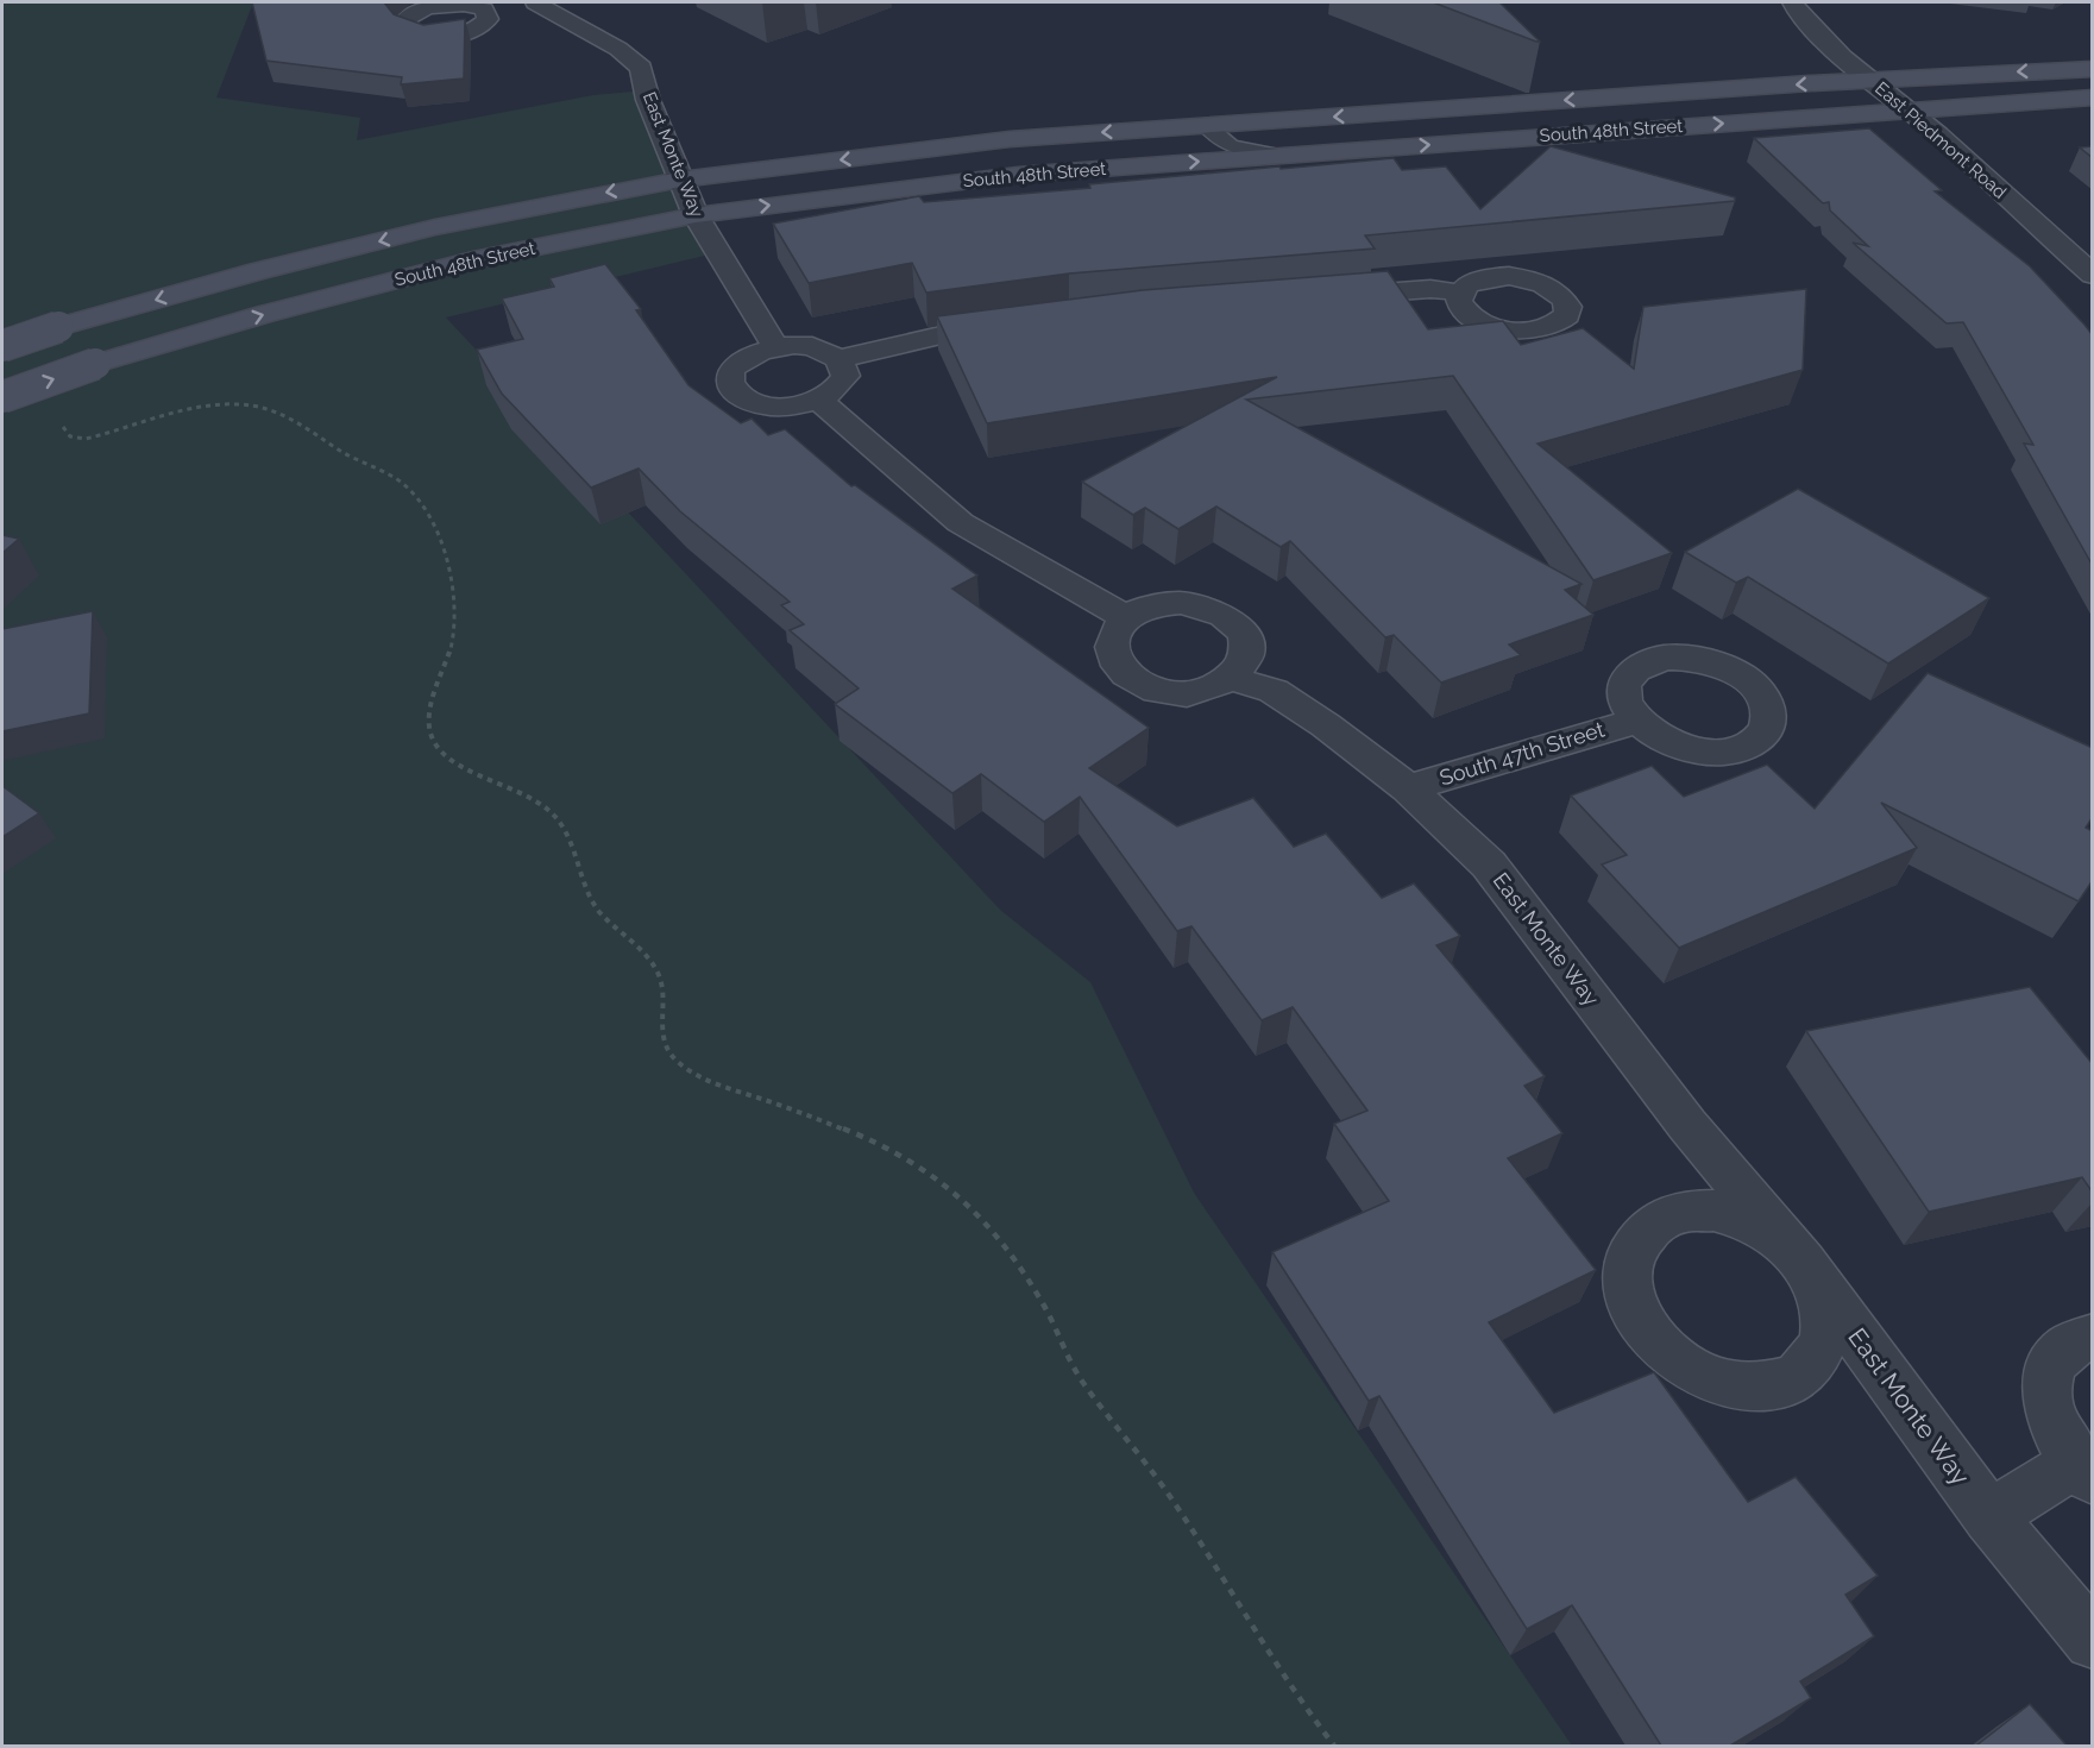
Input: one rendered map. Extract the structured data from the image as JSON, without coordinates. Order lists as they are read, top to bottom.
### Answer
{
  "streets": {
    "main road": ["South 48th Street"],
    "street": ["East Piedmont Road", "East Monte Way", "South 47th Street"]
  },
  "crossings": [
    ["South 48th Street", "East Piedmont Road"],
    ["South 48th Street", "East Monte Way"],
    ["East Monte Way", "South 47th Street"]
  ]
}
